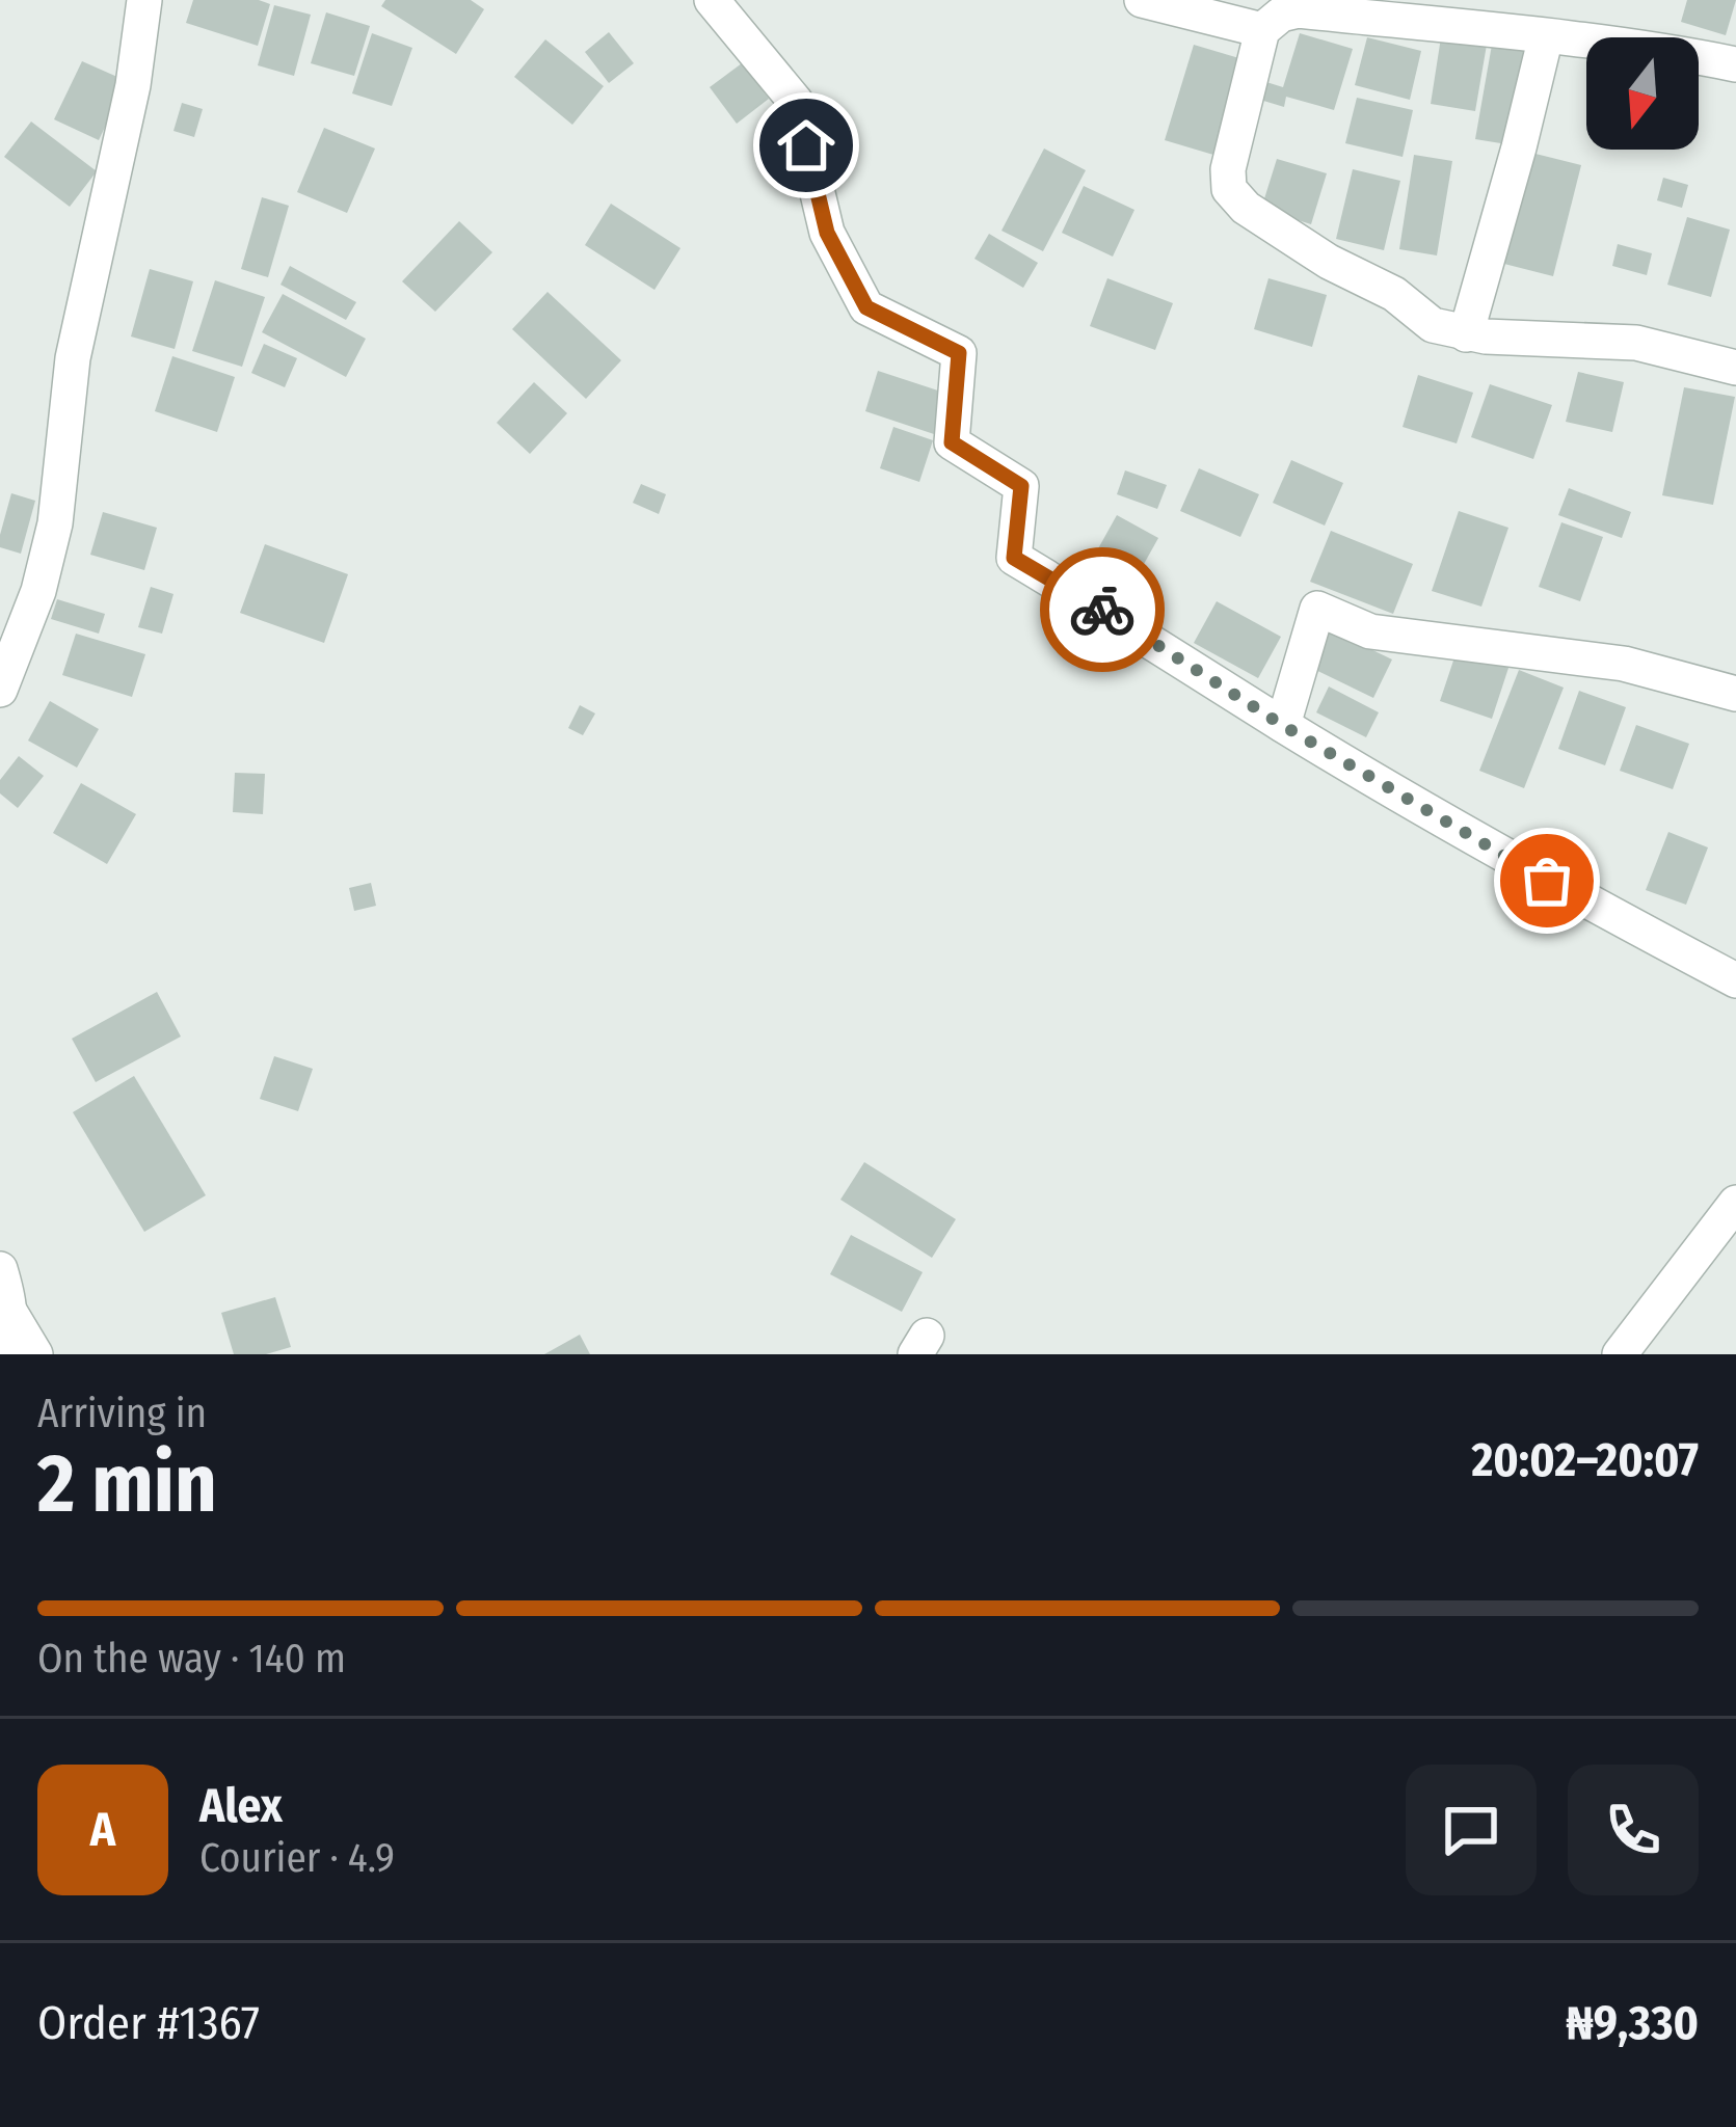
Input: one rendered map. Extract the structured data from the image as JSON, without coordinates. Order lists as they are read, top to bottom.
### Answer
{
  "north": "bottom",
  "page": {
    "heading": ["2 min", "Arriving in", "20:02–20:07"],
    "panel": [
      "Alex",
      "Courier · 4.9",
      "Order #1367",
      "₦9,330"
    ],
    "bar": "On the way · 140 m",
    "round": "A"
  }
}
